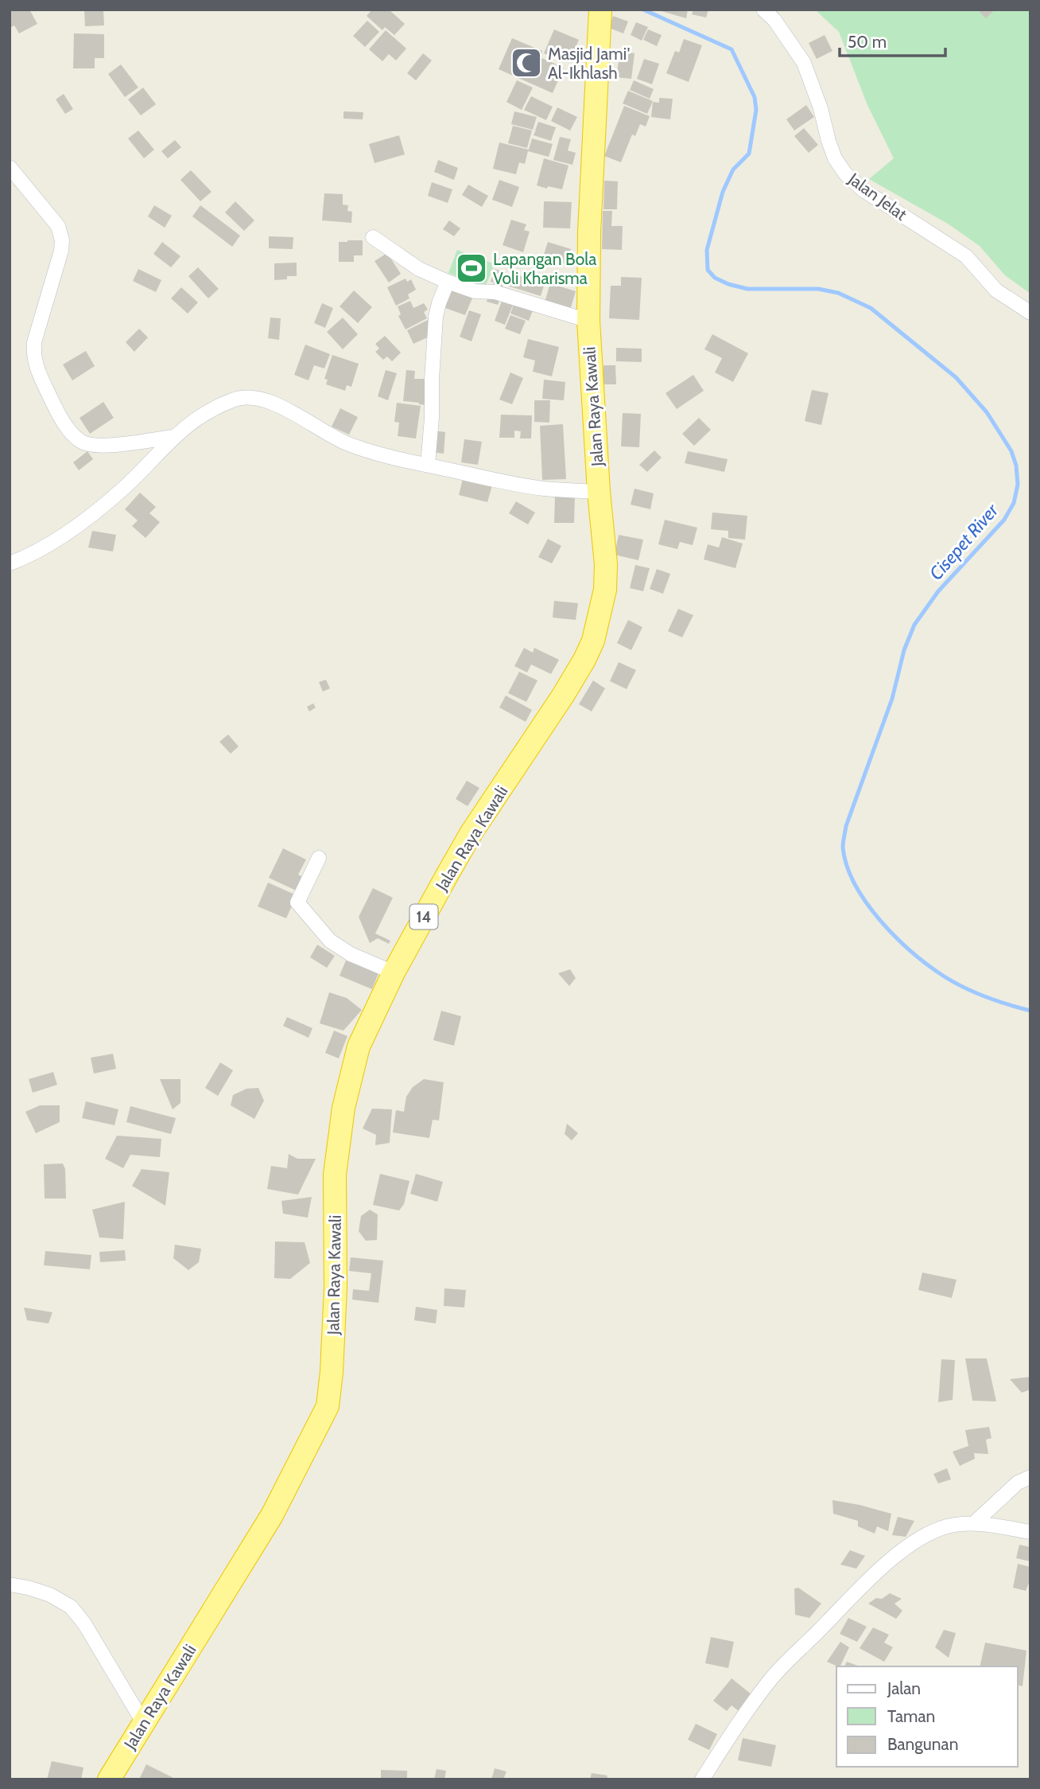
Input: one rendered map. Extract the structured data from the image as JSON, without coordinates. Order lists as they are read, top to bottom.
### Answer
{
  "streets": {
    "highway": ["Jalan Raya Kawali", "14"],
    "street": ["Jalan Jelat"]
  },
  "water": ["Cisepet River"],
  "places": {
    "mosque": ["Masjid Jami' Al-Ikhlash"],
    "sports": ["Lapangan Bola Voli Kharisma"]
  },
  "legend": ["Jalan", "Taman", "Bangunan"],
  "scale_bar": "50 m"
}
